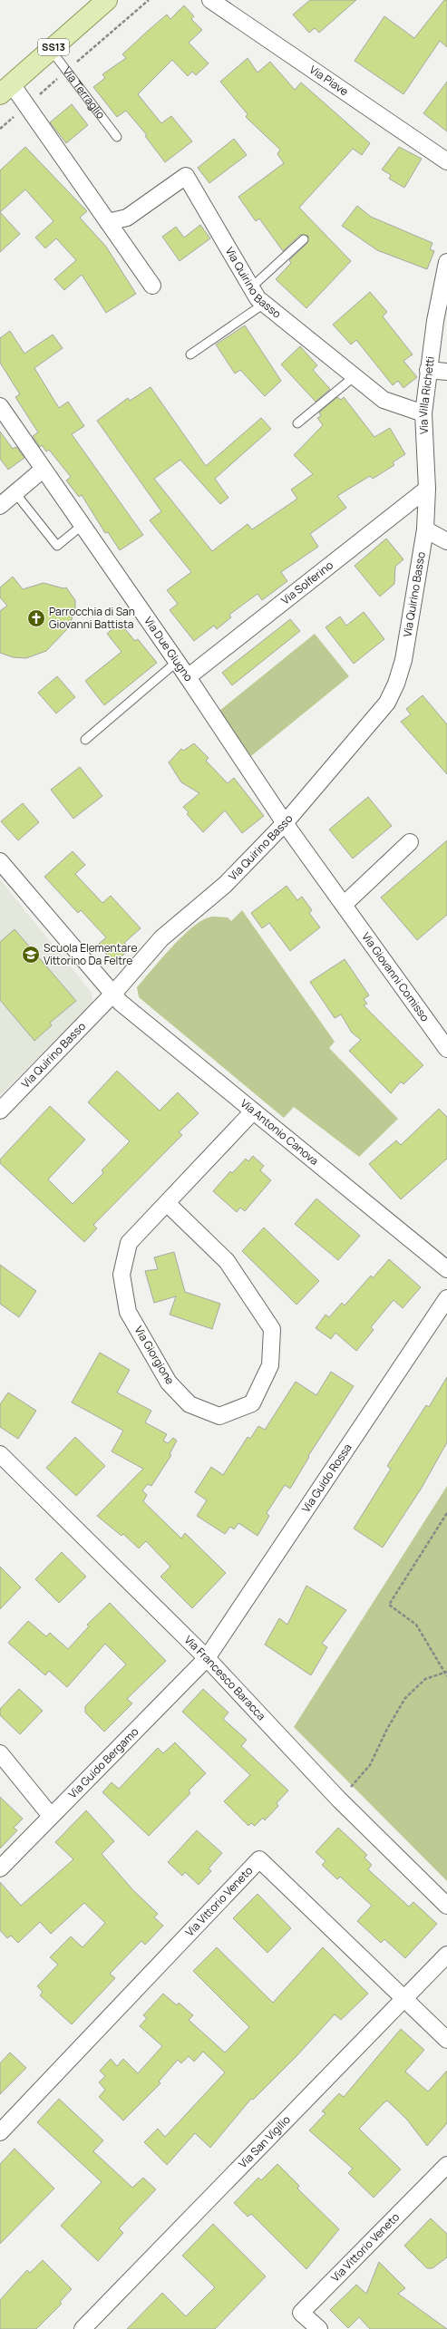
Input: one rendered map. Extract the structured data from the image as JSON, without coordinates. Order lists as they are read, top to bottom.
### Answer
{
  "streets": {
    "main road": ["SS13"],
    "street": [
      "Via Piave",
      "Via Quirino Basso",
      "Via Villa Richetti",
      "Via Solferino",
      "Via Due Giugno",
      "Via Giovanni Comisso",
      "Via Antonio Canova",
      "Via Giorgione",
      "Via Guido Rossa",
      "Via Francesco Baracca",
      "Via Guido Bergamo",
      "Via Vittorio Veneto",
      "Via San Vigilio"
    ],
    "lane": ["Via Terraglio"]
  },
  "crossings": [
    ["SS13", "Via Terraglio"],
    ["Via Quirino Basso", "Via Villa Richetti"],
    ["Via Quirino Basso", "Via Due Giugno"],
    ["Via Quirino Basso", "Via Giovanni Comisso"],
    ["Via Quirino Basso", "Via Antonio Canova"],
    ["Via Villa Richetti", "Via Solferino"],
    ["Via Solferino", "Via Due Giugno"],
    ["Via Due Giugno", "Via Giovanni Comisso"],
    ["Via Antonio Canova", "Via Giorgione"],
    ["Via Guido Rossa", "Via Francesco Baracca"],
    ["Via Guido Rossa", "Via Guido Bergamo"],
    ["Via Francesco Baracca", "Via Guido Bergamo"],
    ["Via Vittorio Veneto", "Via San Vigilio"]
  ],
  "places": {
    "church": ["Parrocchia di San Giovanni Battista"],
    "school or university": ["Scuola Elementare Vittorino Da Feltre"]
  }
}
